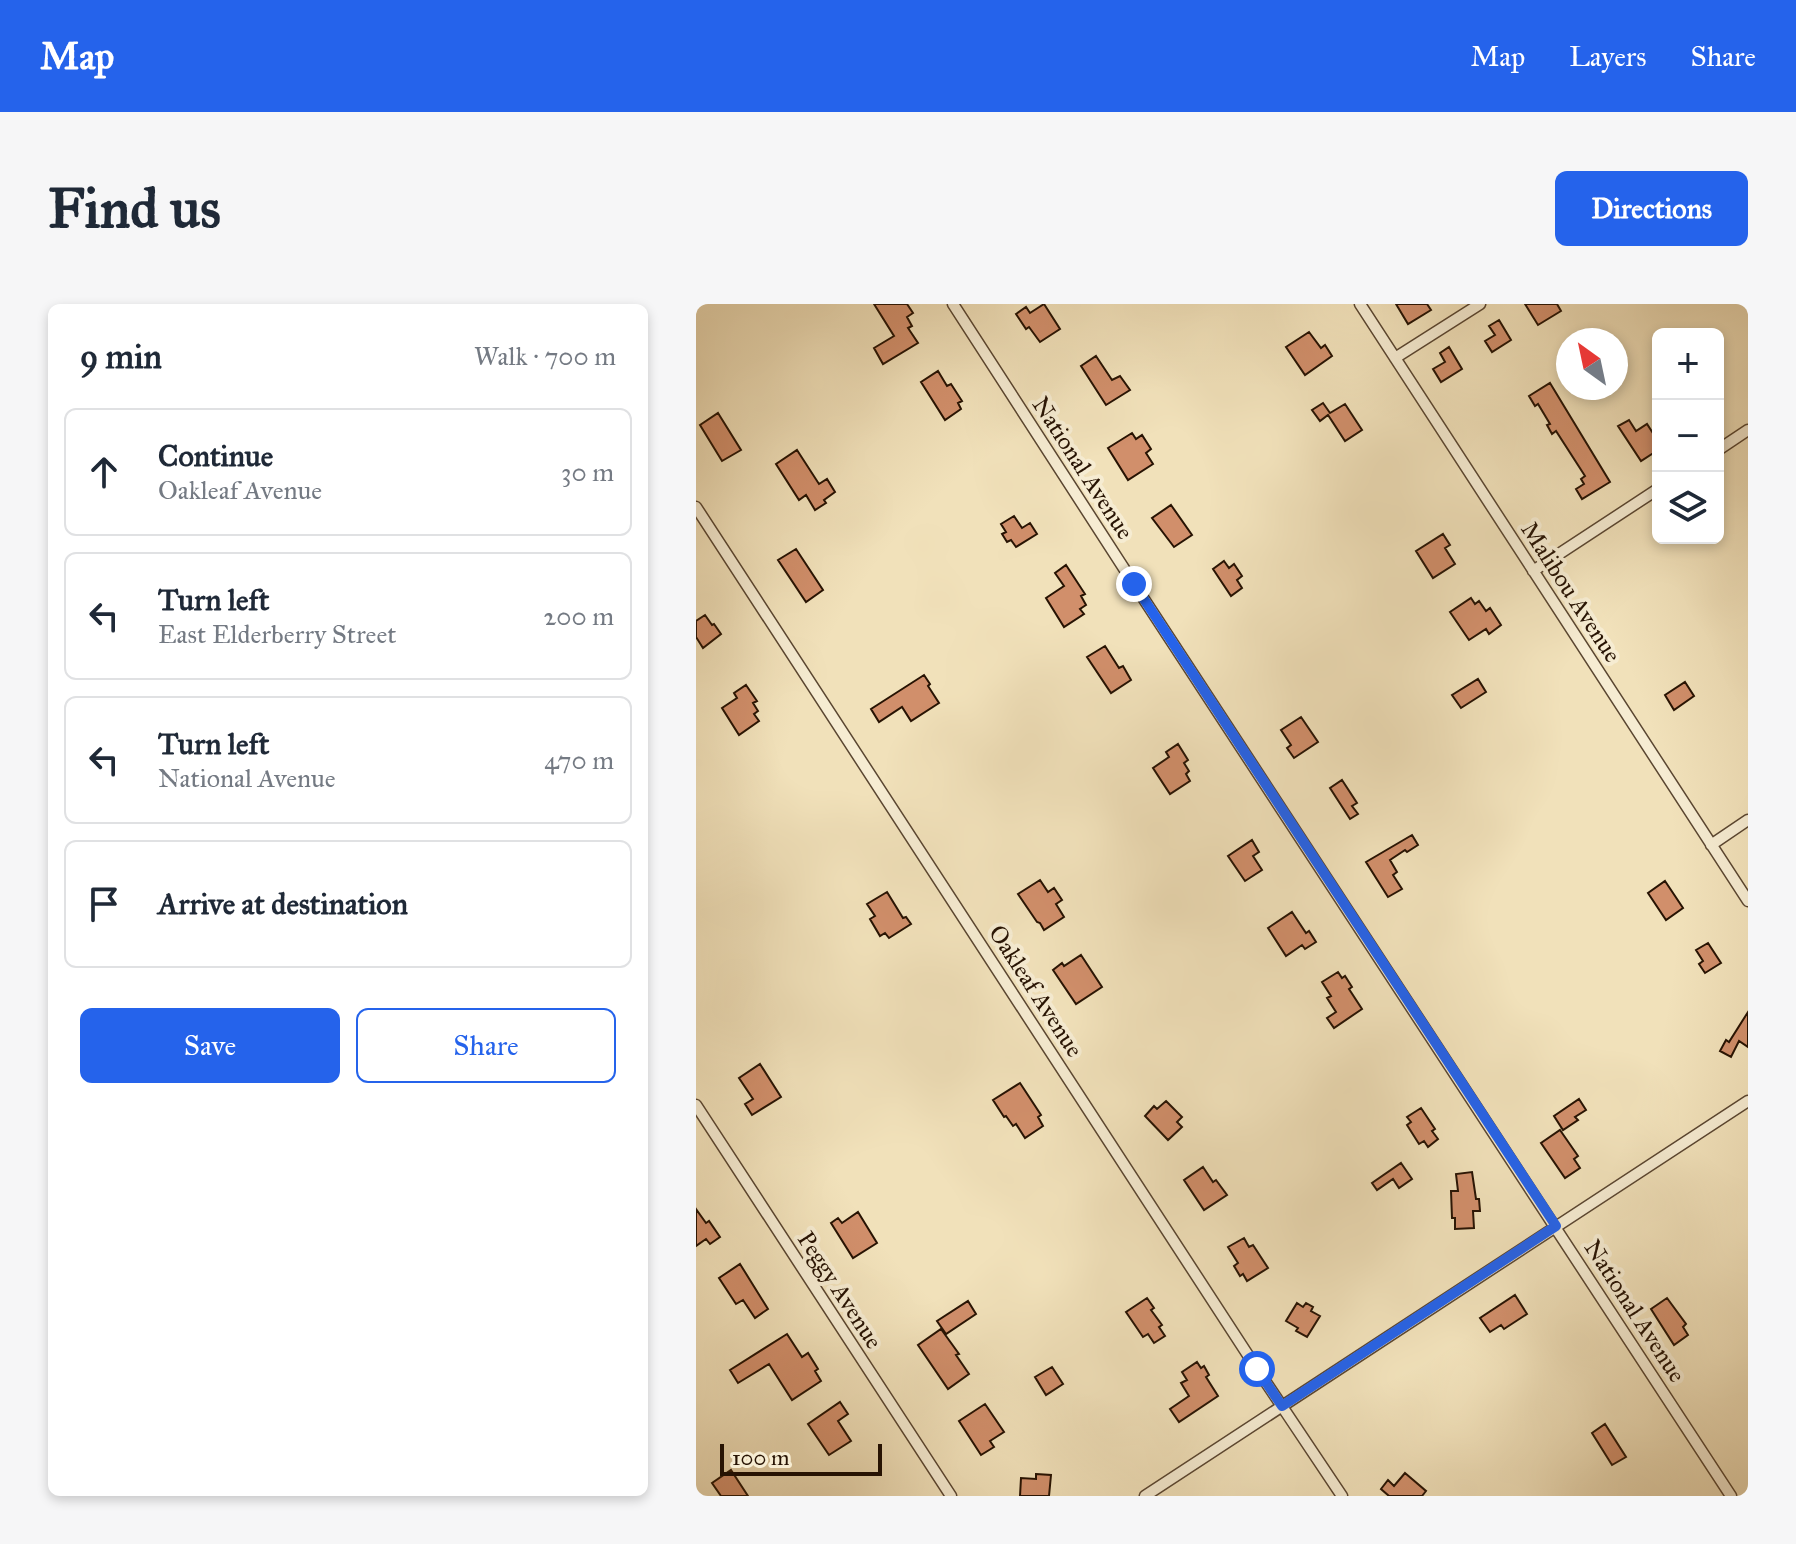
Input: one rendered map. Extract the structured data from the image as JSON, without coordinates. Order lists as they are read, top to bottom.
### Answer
{
  "streets": {
    "street": [
      "National Avenue",
      "Malibou Avenue",
      "Oakleaf Avenue",
      "Peggy Avenue"
    ]
  },
  "scale_bar": "100 m",
  "north": "top left",
  "page": {
    "header": "Map",
    "nav": ["Map", "Layers", "Share"],
    "buttons": [
      "Directions",
      ["Save", "Share"]
    ],
    "title": "Find us",
    "heading": ["9 min", "Walk · 700 m"],
    "map_buttons": ["+", "−"],
    "list": [
      ["Continue", "Oakleaf Avenue", "30 m"],
      ["Turn left", "East Elderberry Street", "200 m"],
      ["Turn left", "National Avenue", "470 m"],
      "Arrive at destination"
    ],
    "scale": "100 m"
  }
}
